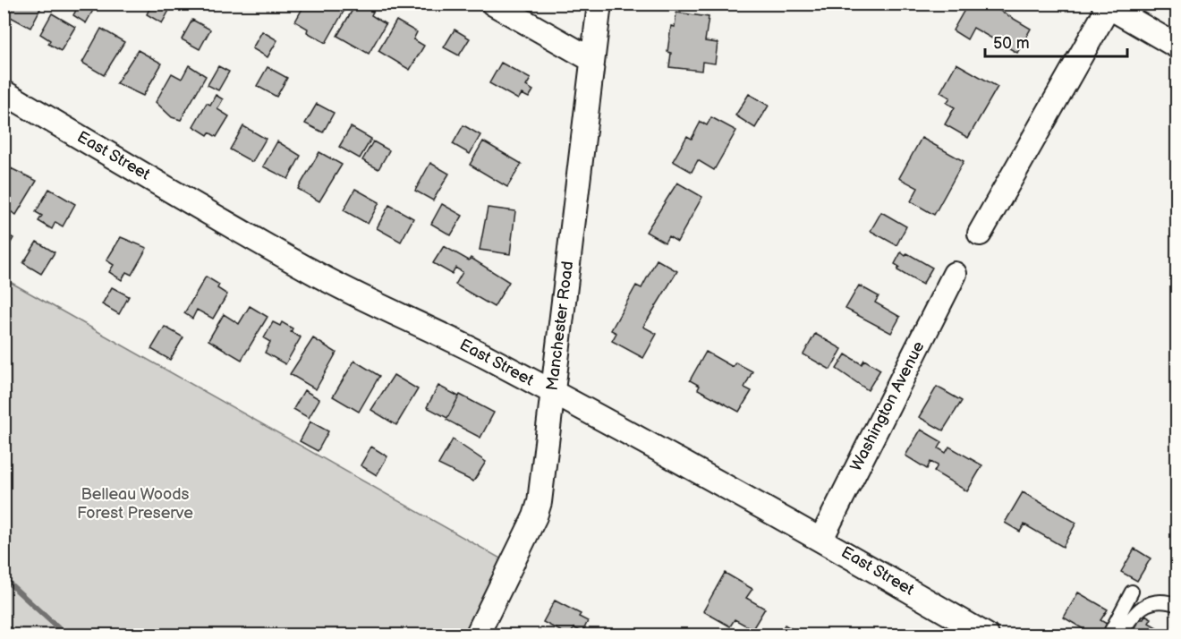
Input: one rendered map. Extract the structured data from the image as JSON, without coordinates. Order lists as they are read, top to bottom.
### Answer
{
  "streets": {
    "street": ["East Street", "Manchester Road", "Washington Avenue"]
  },
  "crossings": [
    ["East Street", "Manchester Road"],
    ["East Street", "Washington Avenue"]
  ],
  "parks": ["Belleau Woods Forest Preserve"],
  "scale_bar": "50 m"
}
